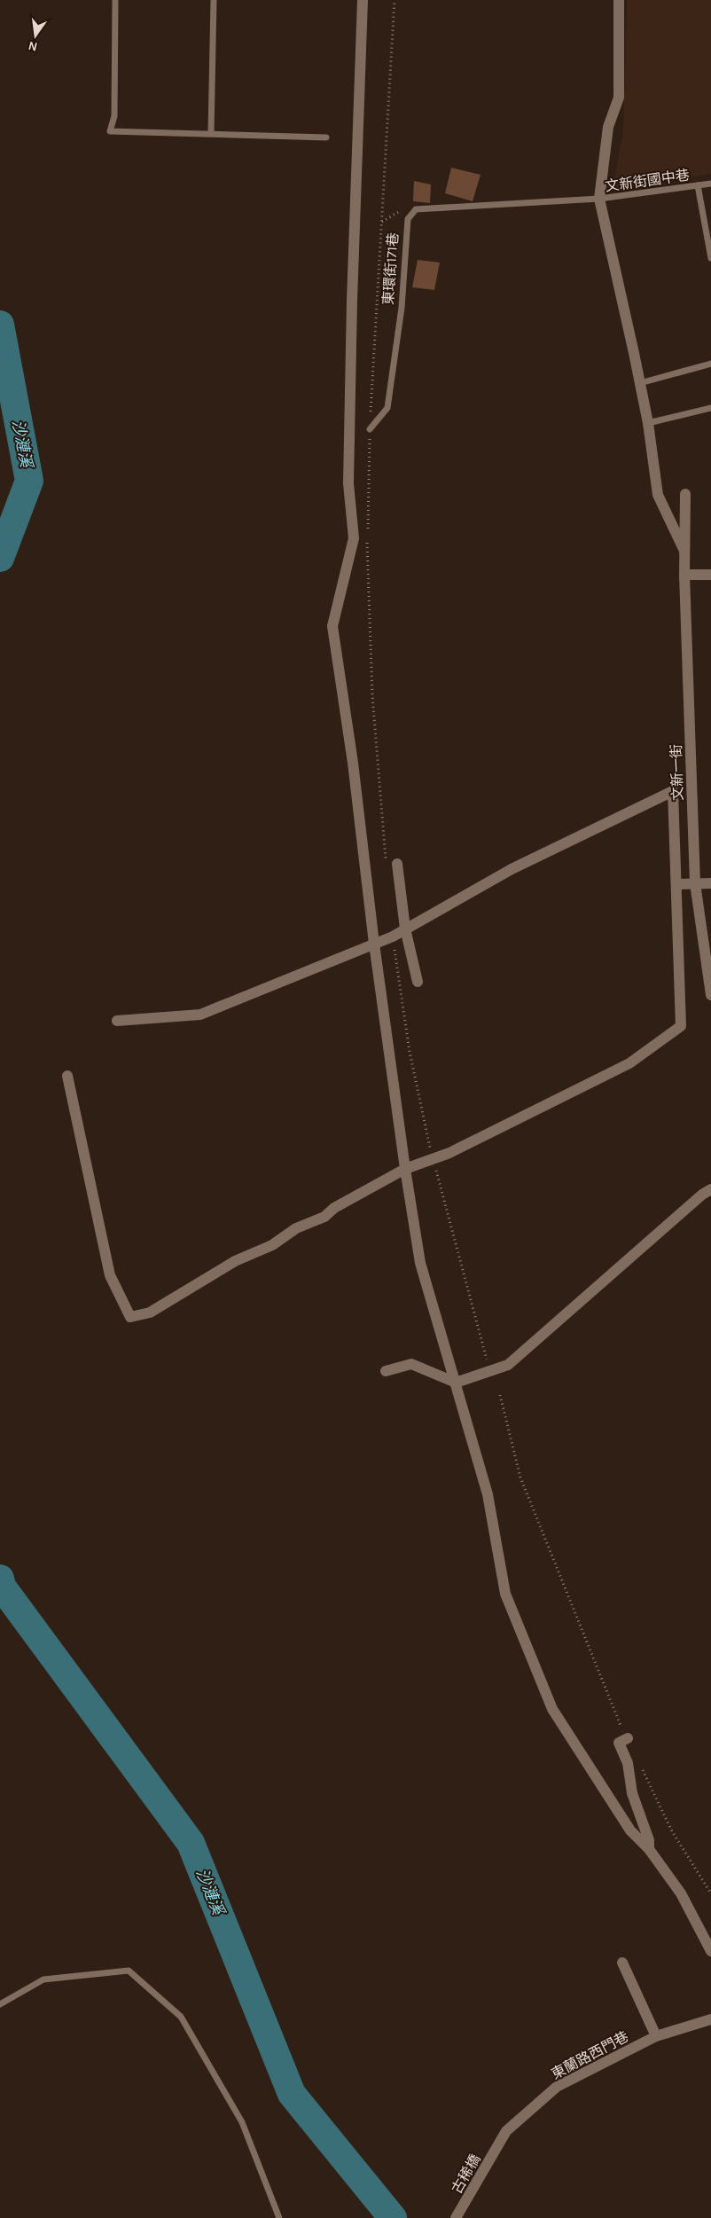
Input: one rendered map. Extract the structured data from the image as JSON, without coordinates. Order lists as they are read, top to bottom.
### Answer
{
  "streets": {
    "street": ["文新一街", "東蘭路西門巷", "古稀橋"],
    "lane": ["文新街國中巷", "東環街171巷"]
  },
  "crossings": [
    ["文新街國中巷", "東環街171巷"],
    ["東蘭路西門巷", "古稀橋"]
  ],
  "water": ["沙漣溪"],
  "north": "bottom"
}
